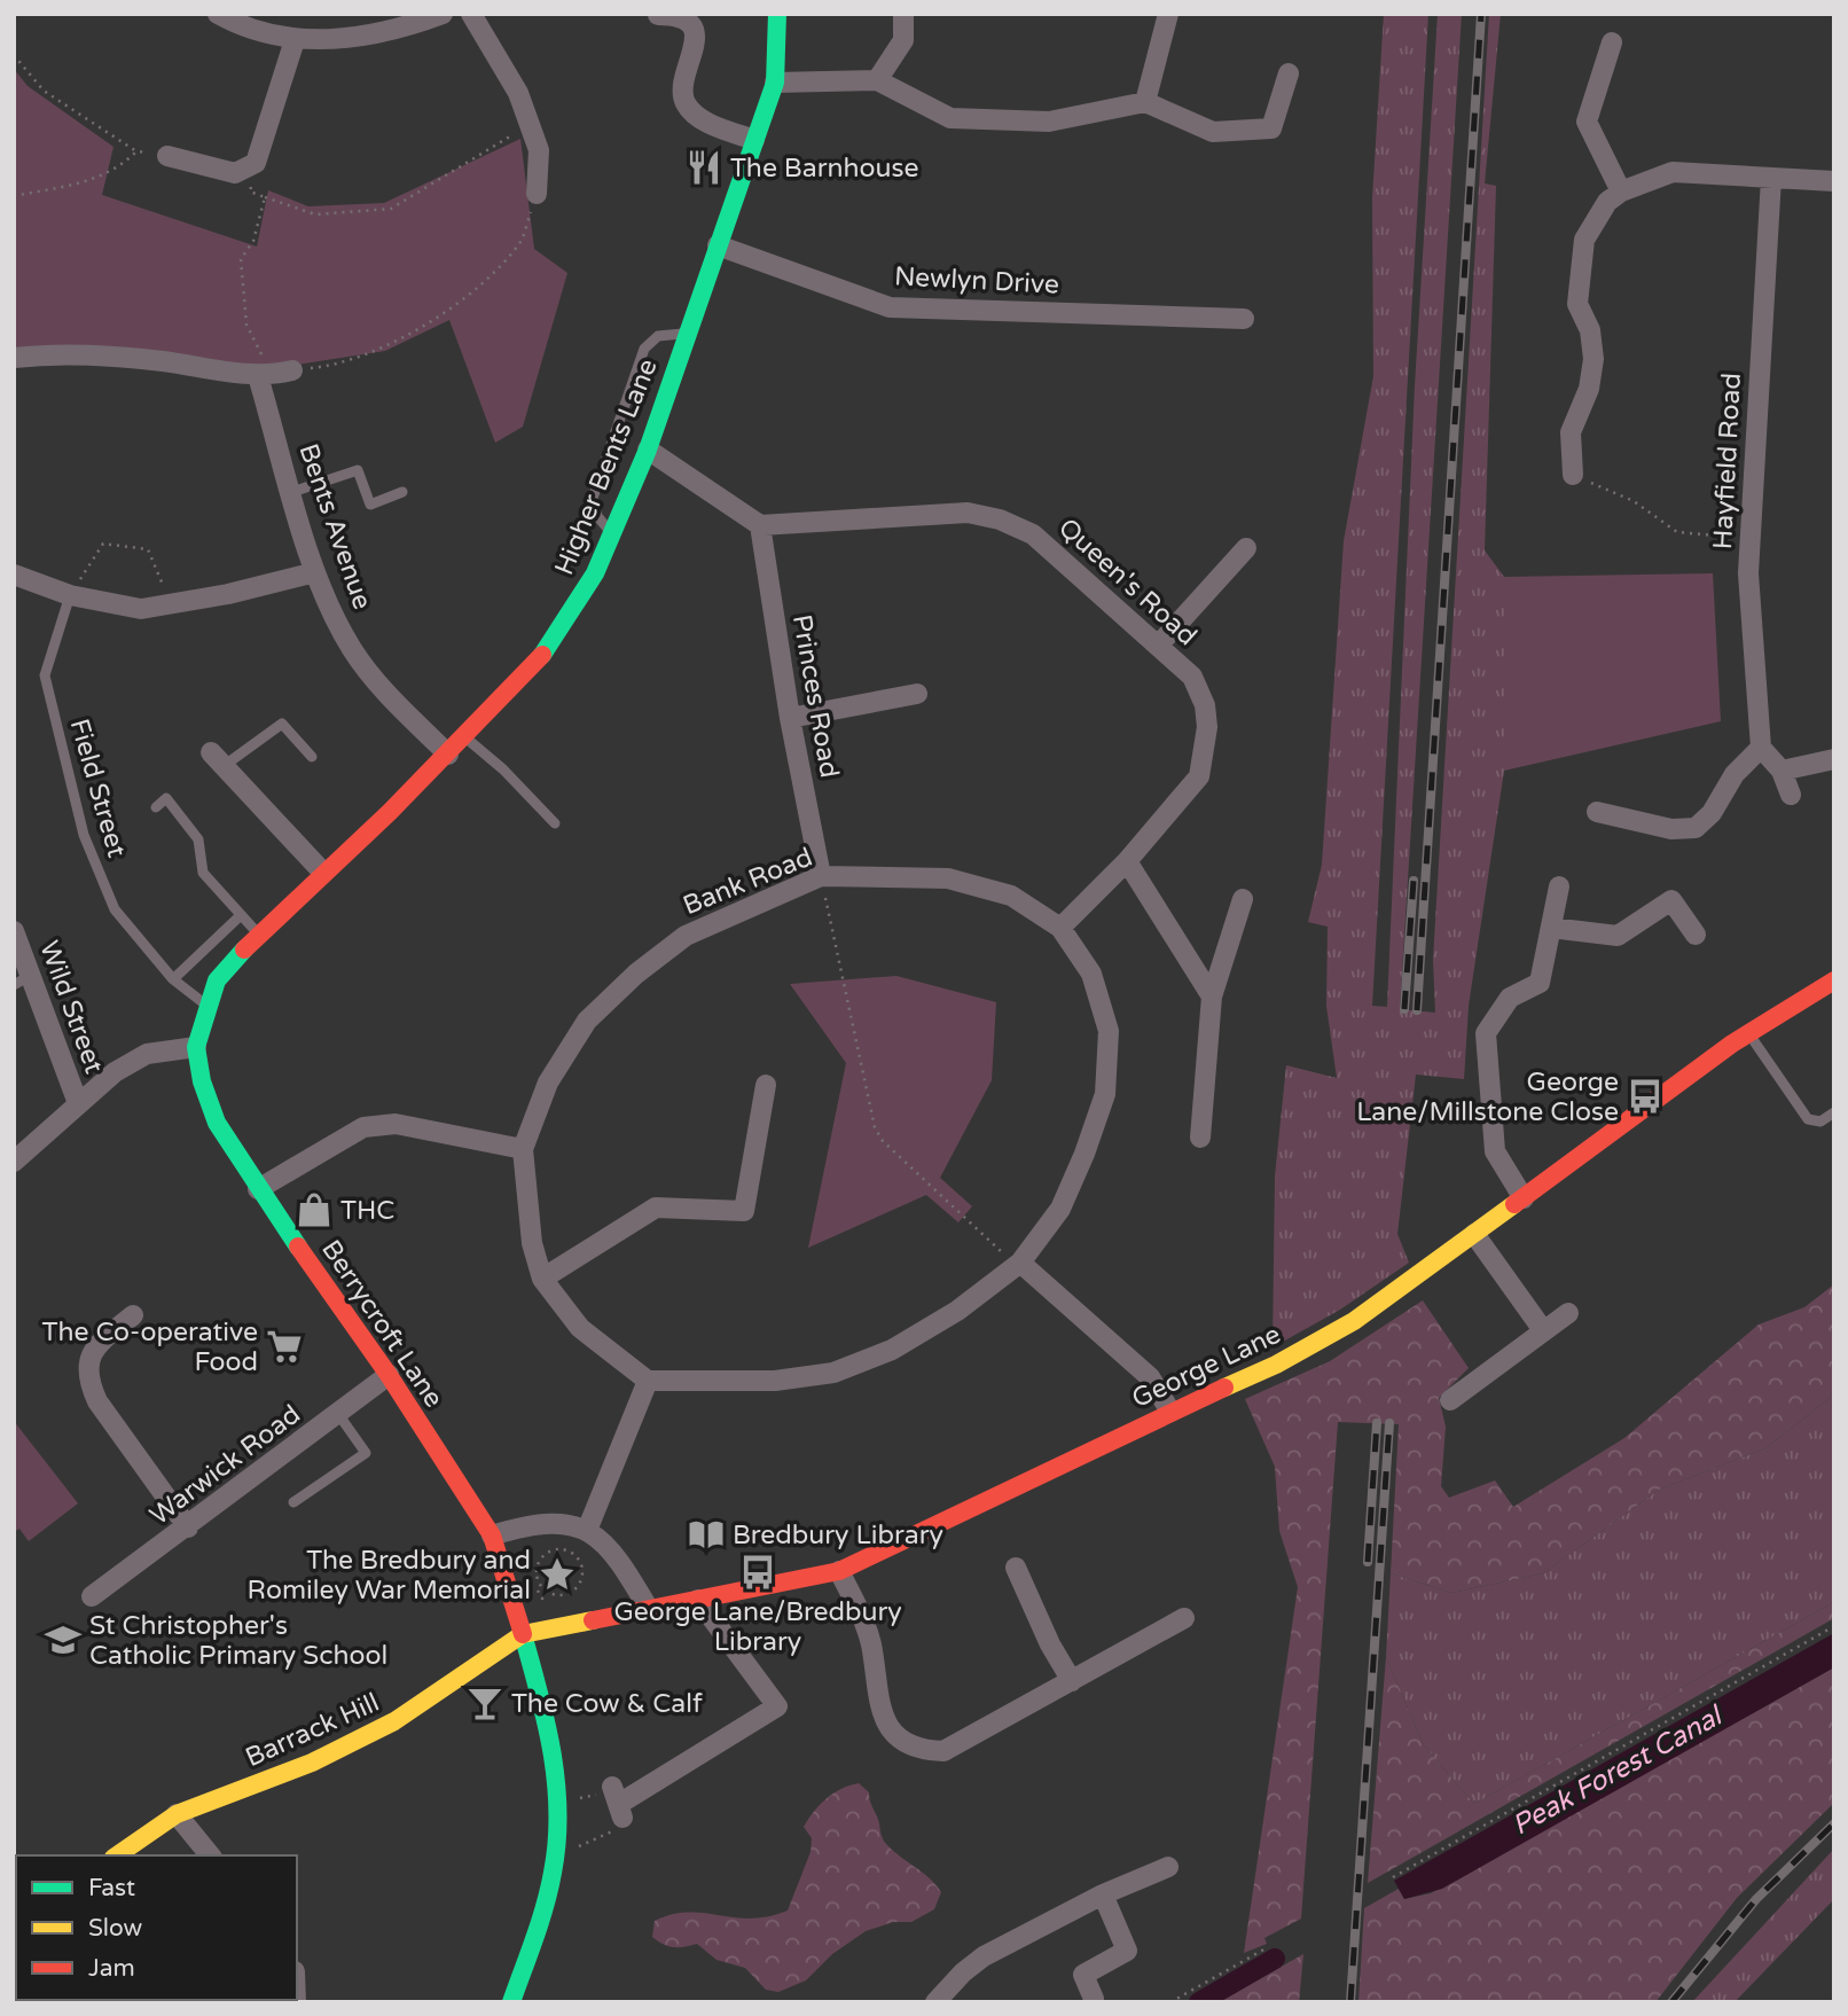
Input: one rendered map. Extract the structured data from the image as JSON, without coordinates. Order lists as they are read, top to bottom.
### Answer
{
  "streets": {
    "main road": [
      "Higher Bents Lane",
      "Berrycroft Lane",
      "George Lane",
      "Barrack Hill"
    ],
    "street": [
      "Newlyn Drive",
      "Hayfield Road",
      "Bents Avenue",
      "Queen's Road",
      "Princes Road",
      "Bank Road",
      "Wild Street",
      "Warwick Road"
    ],
    "lane": ["Field Street"]
  },
  "crossings": [
    ["Newlyn Drive", "Higher Bents Lane"],
    ["Higher Bents Lane", "Bents Avenue"],
    ["Higher Bents Lane", "Field Street"],
    ["Higher Bents Lane", "Berrycroft Lane"],
    ["Queen's Road", "Princes Road"],
    ["Queen's Road", "Bank Road"],
    ["Princes Road", "Bank Road"],
    ["Berrycroft Lane", "George Lane"],
    ["Berrycroft Lane", "Warwick Road"],
    ["Berrycroft Lane", "Barrack Hill"],
    ["George Lane", "Barrack Hill"]
  ],
  "water": ["Peak Forest Canal"],
  "places": {
    "restaurant": ["The Barnhouse"],
    "bus stop": ["George Lane/Millstone Close", "George Lane/Bredbury Library"],
    "shop": ["THC"],
    "supermarket": ["The Co-operative Food"],
    "library": ["Bredbury Library"],
    "place": ["The Bredbury and Romiley War Memorial"],
    "school or university": ["St Christopher's Catholic Primary School"],
    "bar": ["The Cow & Calf"]
  },
  "legend": ["Fast", "Slow", "Jam"]
}
